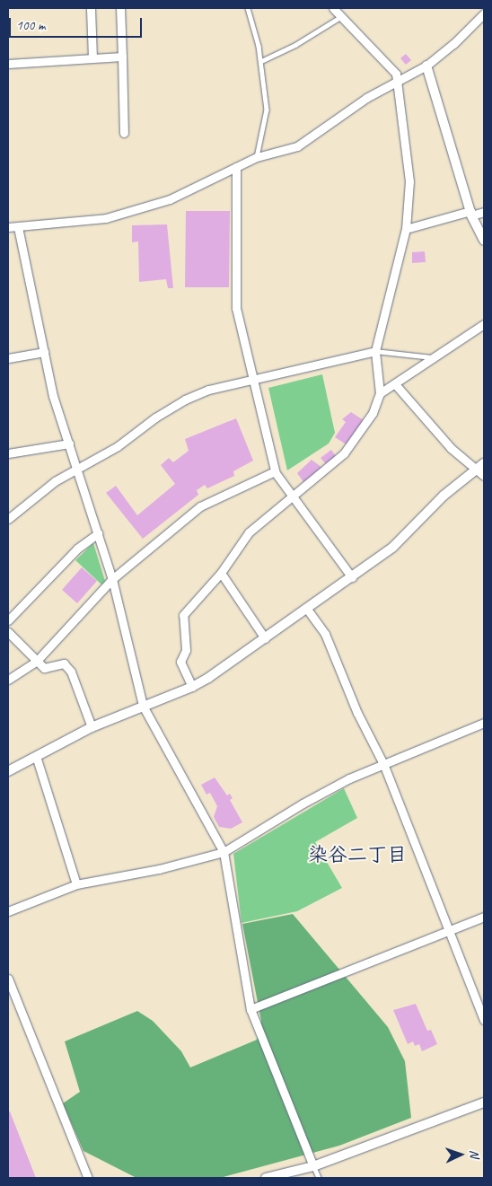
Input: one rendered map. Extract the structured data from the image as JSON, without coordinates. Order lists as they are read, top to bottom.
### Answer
{
  "districts": ["染谷二丁目"],
  "scale_bar": "100 m",
  "north": "right"
}
